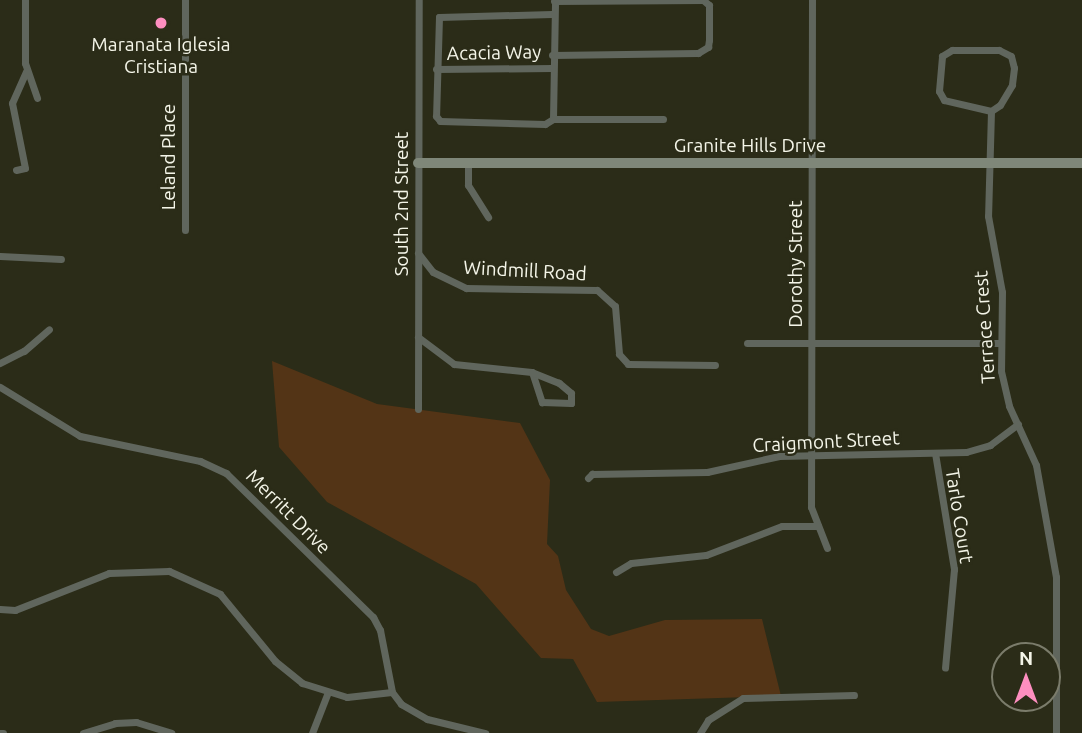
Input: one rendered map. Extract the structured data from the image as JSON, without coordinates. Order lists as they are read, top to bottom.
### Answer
{
  "streets": {
    "street": [
      "Acacia Way",
      "Granite Hills Drive",
      "Leland Place",
      "South 2nd Street",
      "Dorothy Street",
      "Windmill Road",
      "Terrace Crest",
      "Craigmont Street",
      "Merritt Drive",
      "Tarlo Court"
    ]
  },
  "crossings": [
    ["Granite Hills Drive", "South 2nd Street"],
    ["Granite Hills Drive", "Dorothy Street"],
    ["Granite Hills Drive", "Terrace Crest"],
    ["South 2nd Street", "Windmill Road"],
    ["Dorothy Street", "Craigmont Street"],
    ["Terrace Crest", "Craigmont Street"],
    ["Craigmont Street", "Tarlo Court"]
  ],
  "places": ["Maranata Iglesia Cristiana"],
  "north": "top"
}
